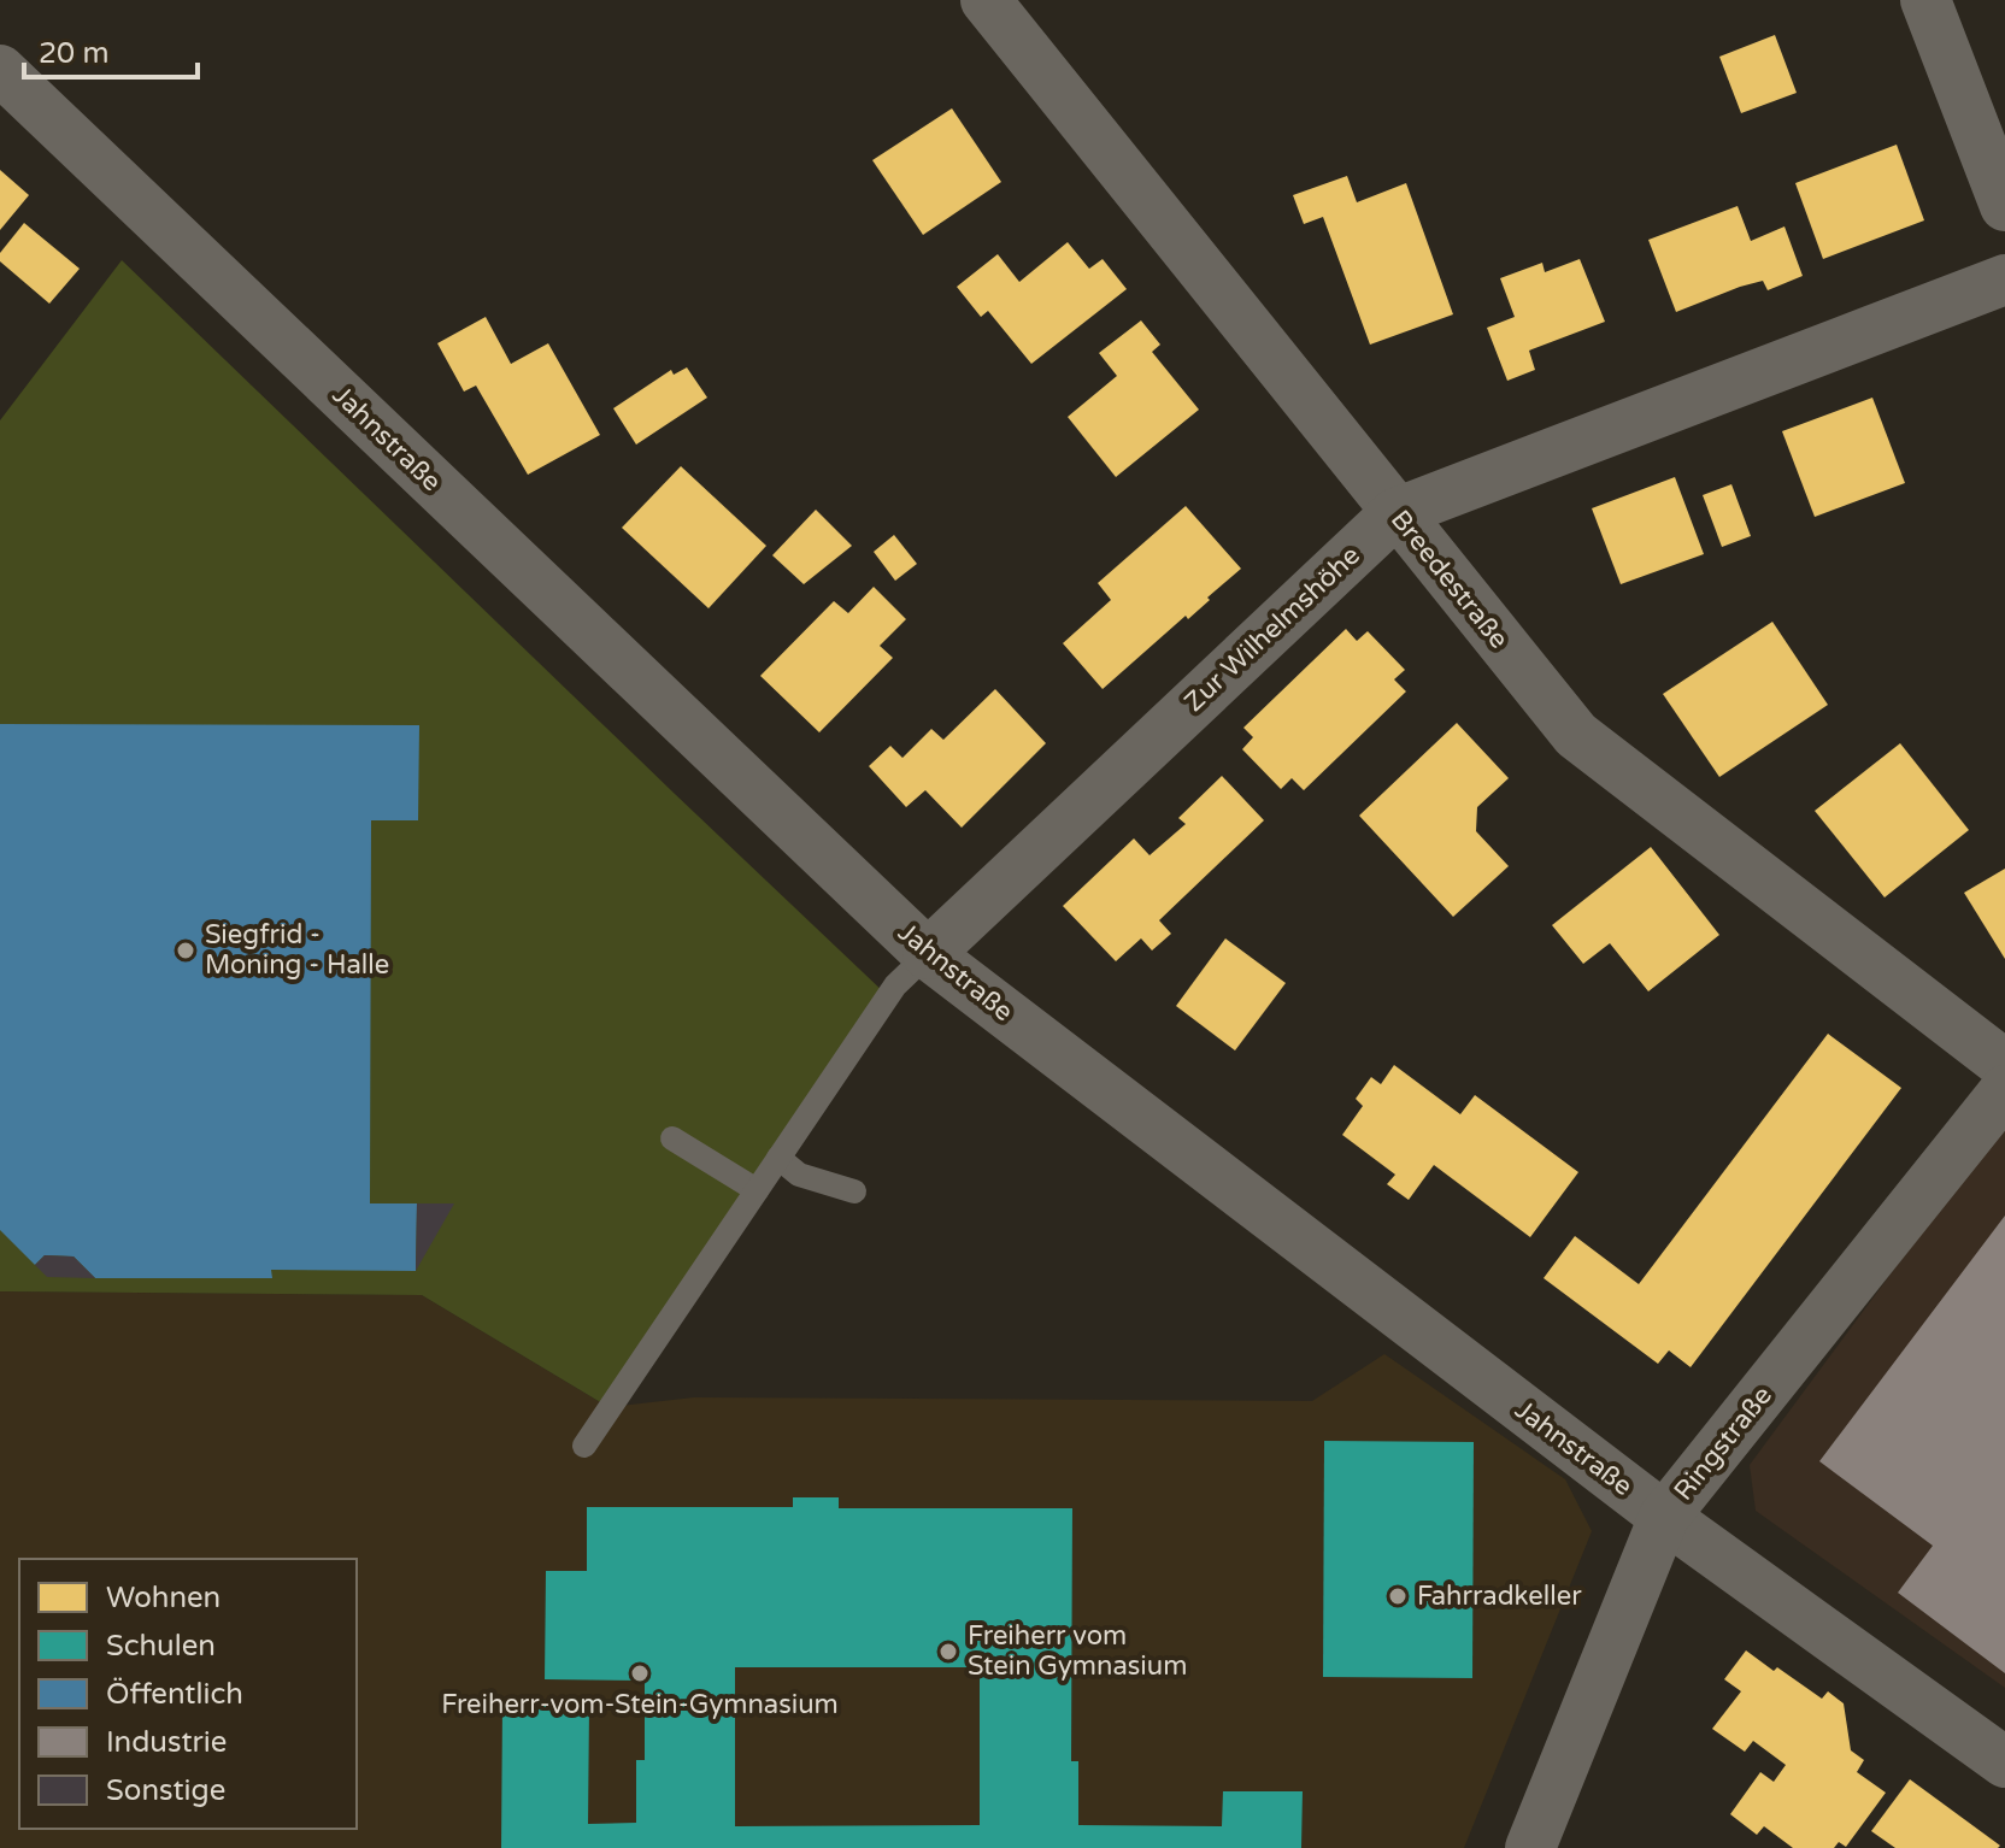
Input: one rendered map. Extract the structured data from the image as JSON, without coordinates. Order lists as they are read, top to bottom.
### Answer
{
  "streets": {
    "street": [
      "Jahnstraße",
      "Breedestraße",
      "Zur Wilhelmshöhe",
      "Ringstraße"
    ]
  },
  "crossings": [
    ["Jahnstraße", "Zur Wilhelmshöhe"],
    ["Jahnstraße", "Ringstraße"],
    ["Breedestraße", "Zur Wilhelmshöhe"]
  ],
  "places": [
    "Siegfrid - Moning - Halle",
    "Fahrradkeller",
    "Freiherr vom Stein Gymnasium",
    "Freiherr-vom-Stein-Gymnasium"
  ],
  "legend": [
    "Wohnen",
    "Schulen",
    "Öffentlich",
    "Industrie",
    "Sonstige"
  ],
  "scale_bar": "20 m"
}
